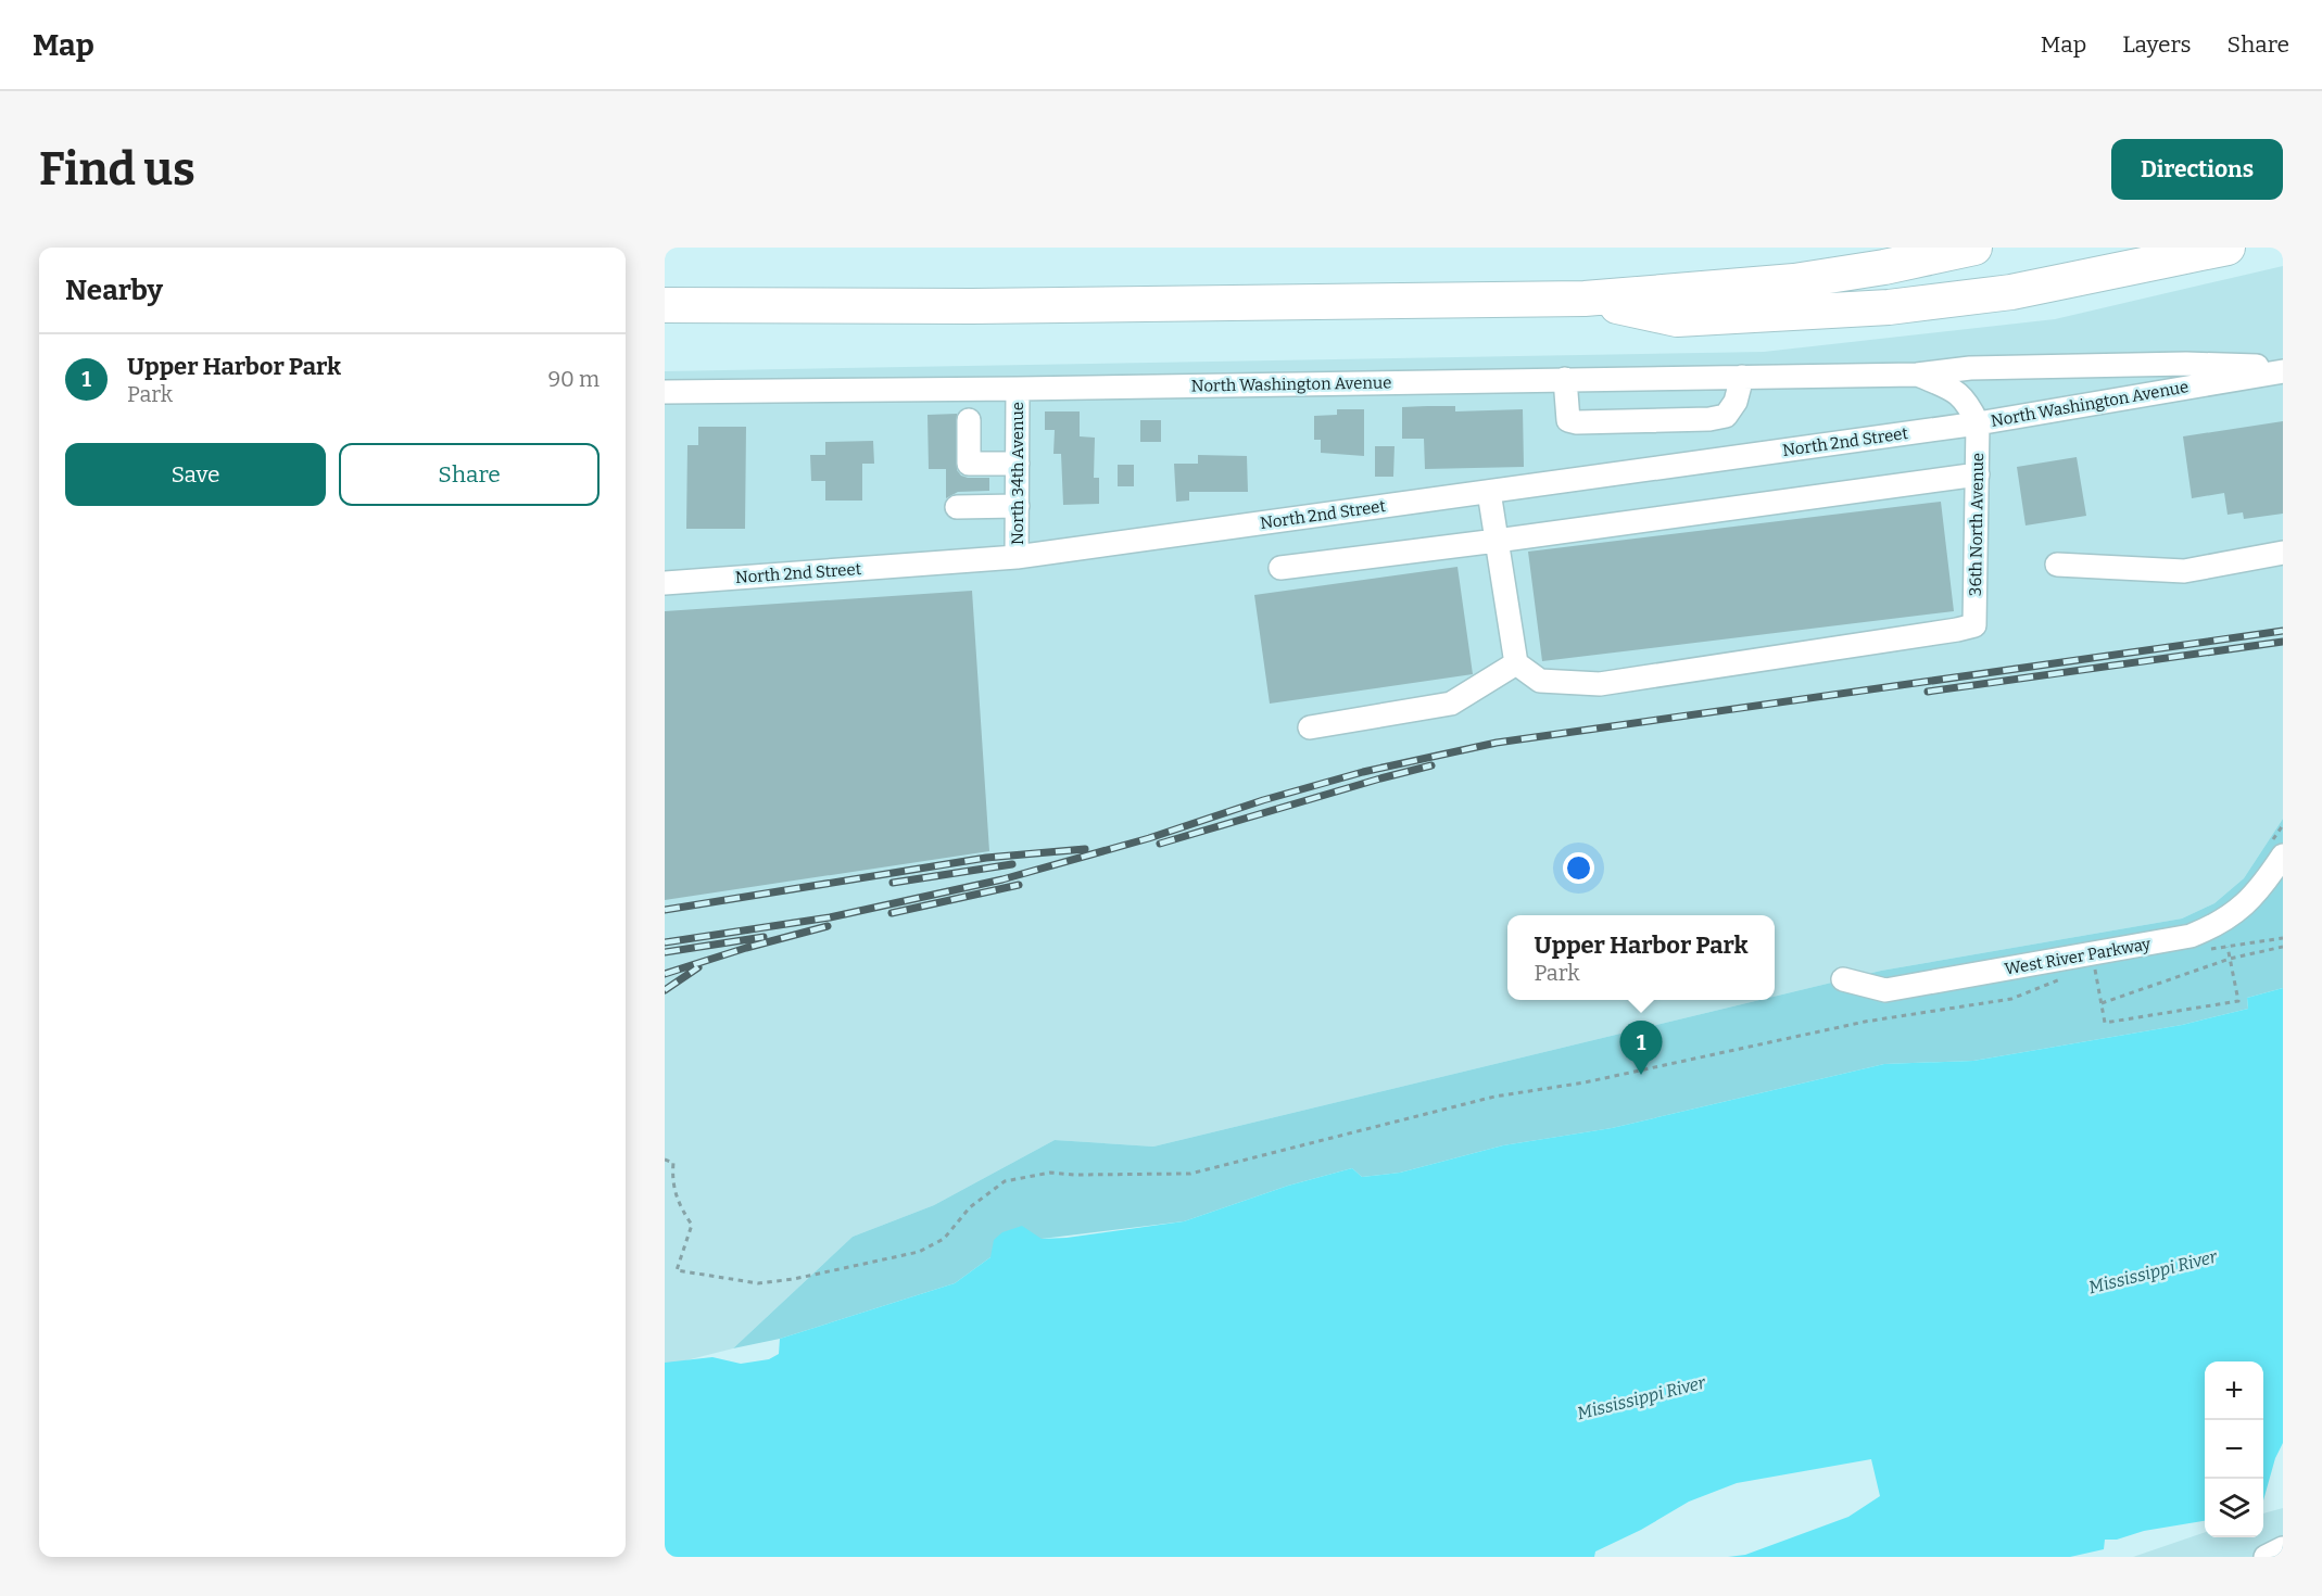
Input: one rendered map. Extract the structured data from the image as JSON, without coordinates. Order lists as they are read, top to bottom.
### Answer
{
  "streets": {
    "street": [
      "North Washington Avenue",
      "North 2nd Street",
      "North 34th Avenue",
      "36th North Avenue",
      "West River Parkway"
    ]
  },
  "crossings": [
    ["North Washington Avenue", "North 2nd Street"],
    ["North Washington Avenue", "North 34th Avenue"],
    ["North Washington Avenue", "36th North Avenue"],
    ["North 2nd Street", "North 34th Avenue"],
    ["North 2nd Street", "36th North Avenue"]
  ],
  "water": ["Mississippi River"],
  "page": {
    "header": "Map",
    "nav": ["Map", "Layers", "Share"],
    "buttons": [
      "Directions",
      ["Save", "Share"]
    ],
    "title": "Find us",
    "heading": "Nearby",
    "list": [
      {
        "mark": "1",
        "name": "Upper Harbor Park",
        "note": "Park",
        "value": "90 m"
      }
    ],
    "popup": ["Upper Harbor Park", "Park"],
    "pins": "1",
    "map_buttons": ["+", "−"]
  }
}
